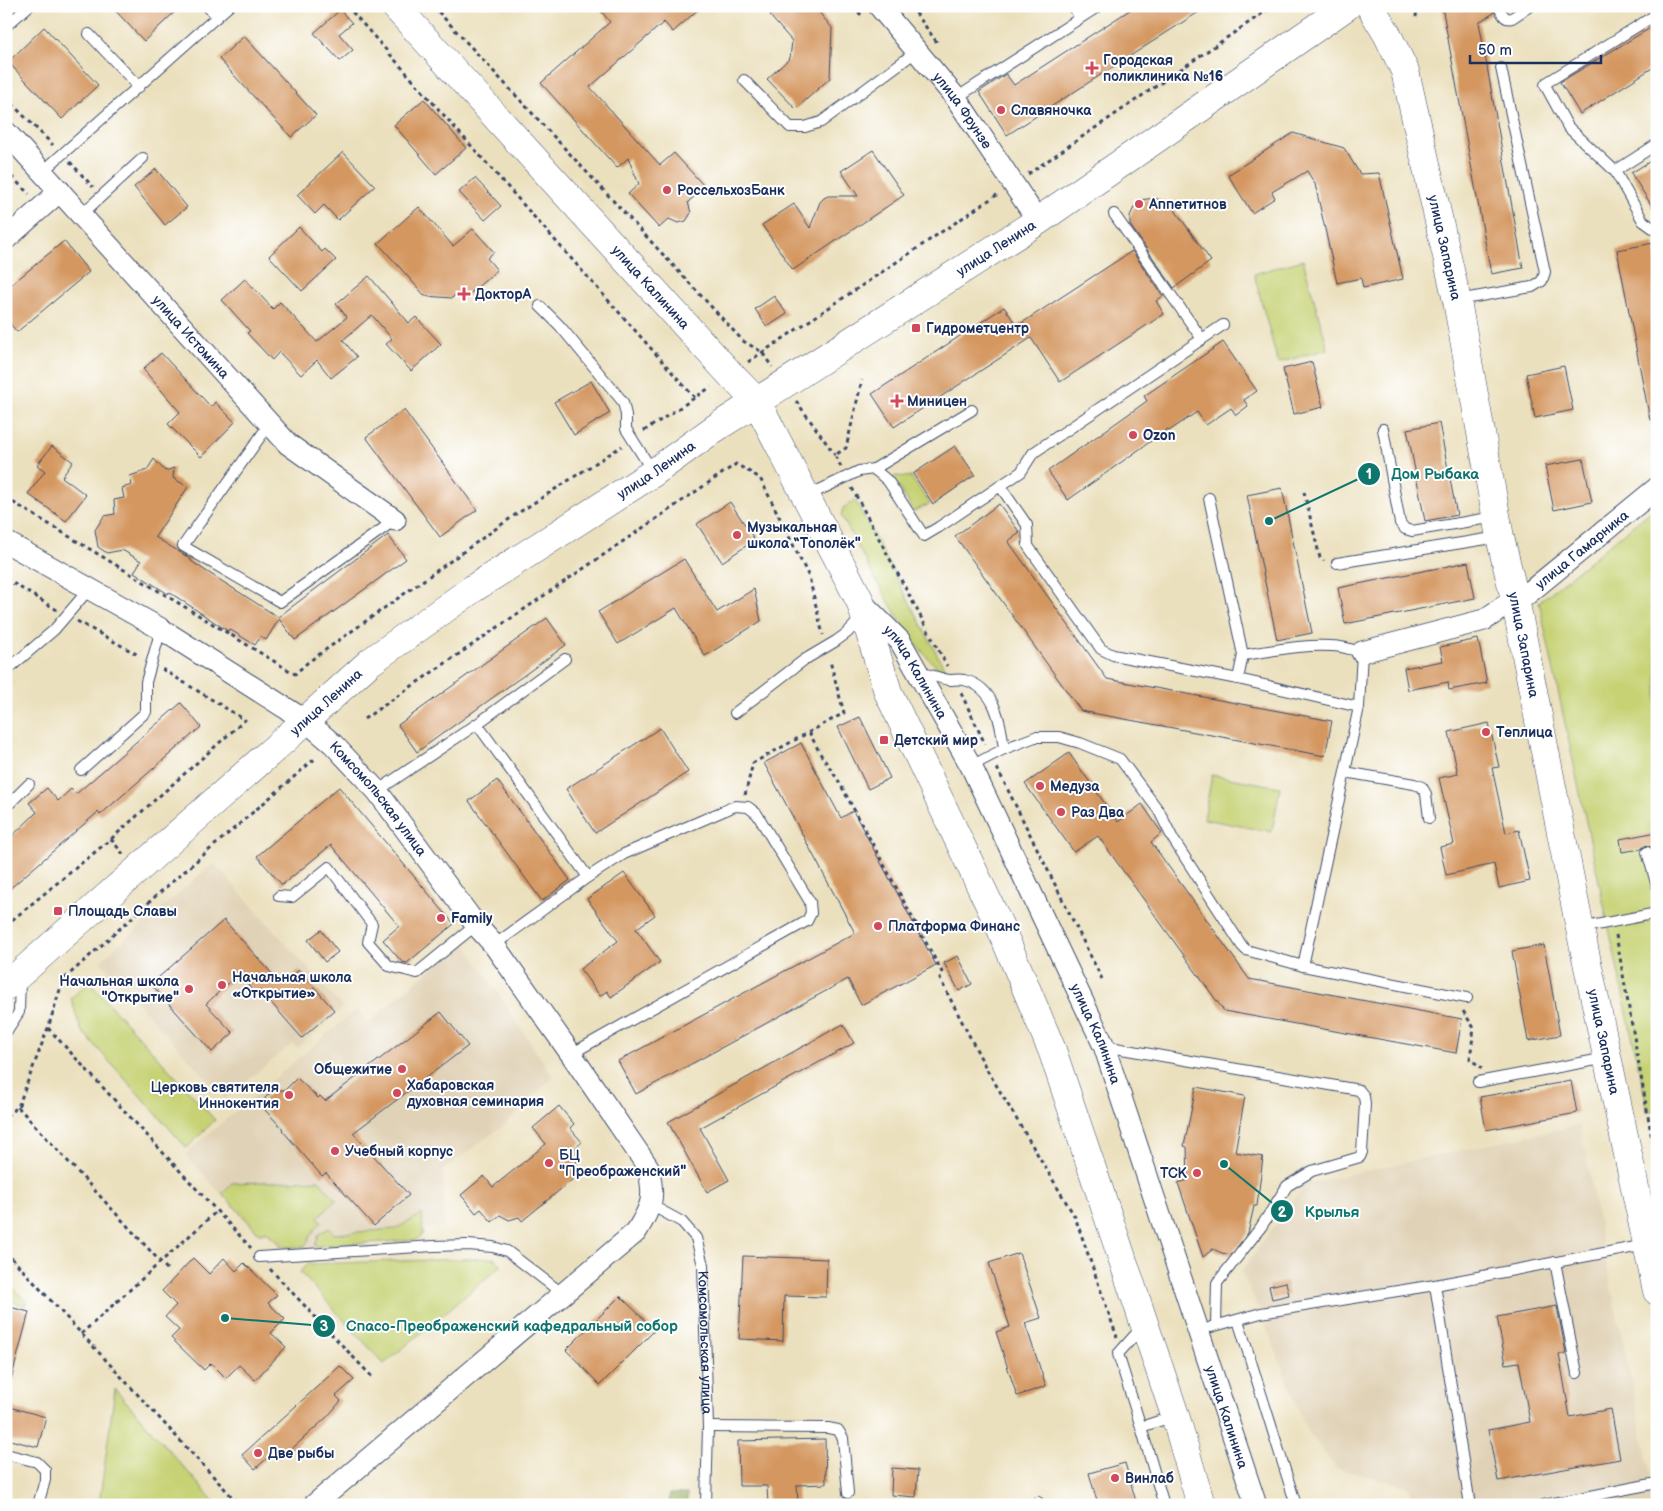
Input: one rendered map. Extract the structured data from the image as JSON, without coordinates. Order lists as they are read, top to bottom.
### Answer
{
  "streets": {
    "main road": ["улица Запарина", "улица Ленина", "улица Калинина"],
    "street": [
      "улица Фрунзе",
      "улица Истомина",
      "улица Гамарника",
      "Комсомольская улица"
    ]
  },
  "crossings": [
    ["улица Фрунзе", "улица Ленина"],
    ["улица Запарина", "улица Гамарника"],
    ["улица Ленина", "улица Калинина"],
    ["улица Ленина", "Комсомольская улица"]
  ],
  "places": {
    "health": ["Городская поликлиника №16", "ДокторА", "Миницен"],
    "other": [
      "Славяночка",
      "РоссельхозБанк",
      "Аппетитнов",
      "Ozon",
      "Дом Рыбака",
      "Музыкальная школа “Тополёк\"",
      "Теплица",
      "Медуза",
      "Раз Два",
      "Family",
      "Платформа Финанс",
      "Начальная школа «Открытие»",
      "Начальная школа \"Открытие\"",
      "Общежитие",
      "Хабаровская духовная семинария",
      "Церковь святителя Иннокентия",
      "Учебный корпус",
      "БЦ \"Преображенский\"",
      "Крылья",
      "ТСК",
      "Спасо-Преображенский кафедральный собор",
      "Две рыбы",
      "Винлаб"
    ],
    "transit": ["Гидрометцентр", "Детский мир", "Площадь Славы"]
  },
  "scale_bar": "50 m"
}
